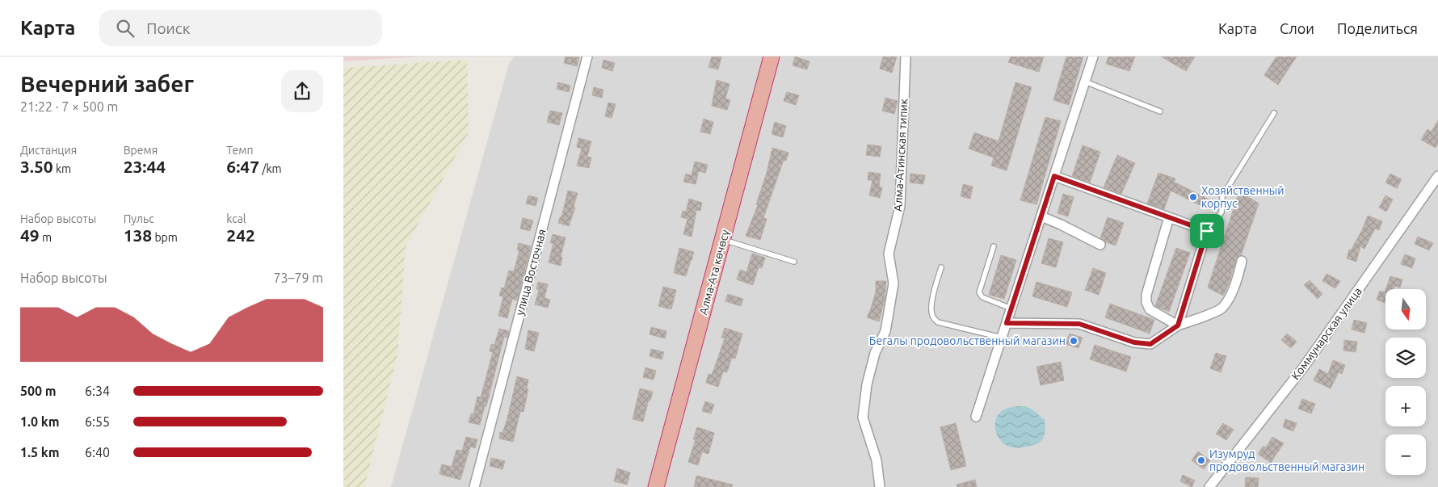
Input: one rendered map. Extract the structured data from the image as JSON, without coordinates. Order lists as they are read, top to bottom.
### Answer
{
  "streets": {
    "highway": ["Алма-Ата көчөсү"],
    "street": ["Алма-Атинская типик", "улица Восточная", "Коммунарская улица"]
  },
  "places": ["Хозяйственный корпус", "Бегалы продовольственный магазин", "Изумруд продовольственный магазин"],
  "north": "bottom",
  "page": {
    "header": "Карта",
    "search": "Поиск",
    "nav": ["Карта", "Слои", "Поделиться"],
    "heading": ["Вечерний забег", "21:22 · 7 × 500 m"],
    "stats": [
      ["Дистанция", "3.50 km"],
      ["Время", "23:44"],
      ["Темп", "6:47 /km"],
      ["Набор высоты", "49 m"],
      ["Пульс", "138 bpm"],
      ["kcal", "242"]
    ],
    "chart": ["Набор высоты", "73–79 m"],
    "map_buttons": ["+", "−"],
    "list": [
      {
        "name": "500 m",
        "note": "6:34"
      },
      {
        "name": "1.0 km",
        "note": "6:55"
      },
      {
        "name": "1.5 km",
        "note": "6:40"
      }
    ]
  }
}
